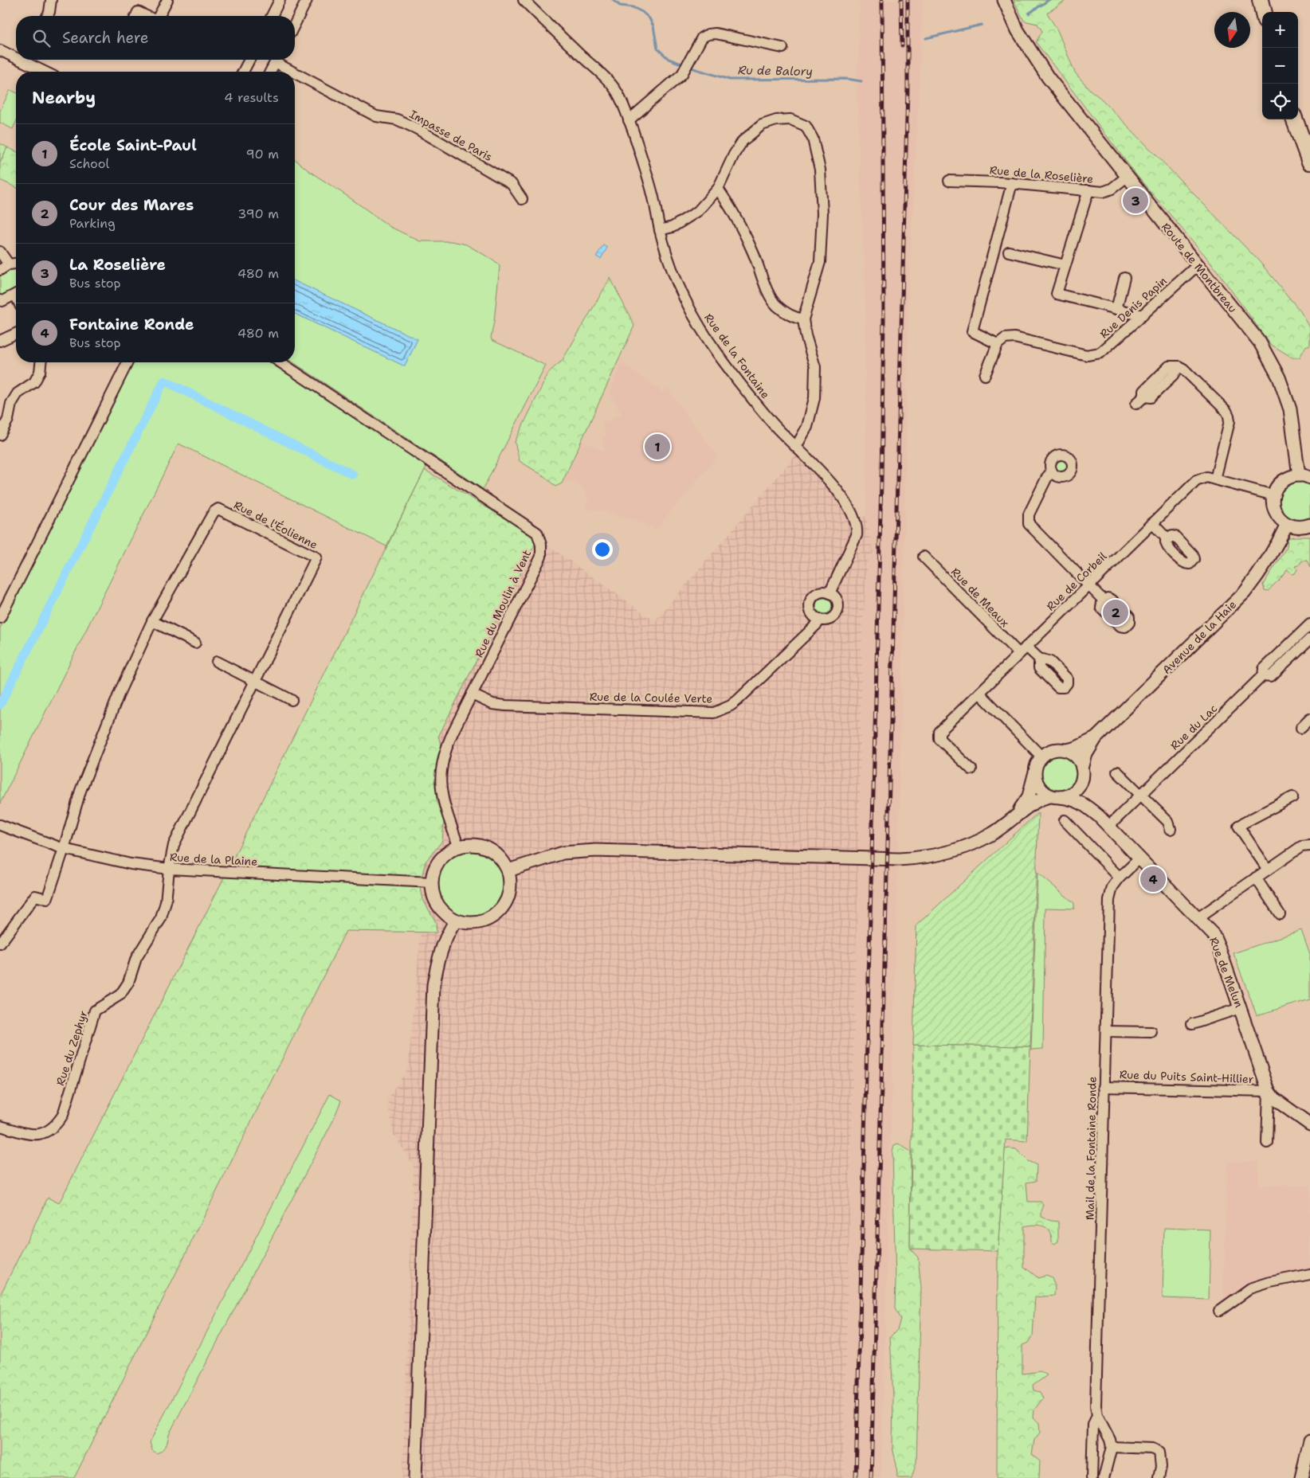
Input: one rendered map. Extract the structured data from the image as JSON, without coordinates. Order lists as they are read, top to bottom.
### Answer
{
  "streets": {
    "street": [
      "Impasse de Paris",
      "Rue de la Roselière",
      "Route de Montbreau",
      "Rue Denis Papin",
      "Rue de la Fontaine",
      "Rue de l'Éolienne",
      "Rue de Corbeil",
      "Rue de Meaux",
      "Rue du Moulin à Vent",
      "Avenue de la Haie",
      "Rue de la Coulée Verte",
      "Rue du Lac",
      "Rue de la Plaine",
      "Rue de Melun",
      "Rue du Zephyr",
      "Rue du Puits Saint-Hillier",
      "Mail de la Fontaine Ronde"
    ]
  },
  "crossings": [
    ["Rue de la Roselière", "Route de Montbreau"],
    ["Route de Montbreau", "Rue Denis Papin"],
    ["Rue de la Fontaine", "Rue de la Coulée Verte"],
    ["Rue de l'Éolienne", "Rue de la Plaine"],
    ["Rue de l'Éolienne", "Rue du Zephyr"],
    ["Rue de Corbeil", "Rue de Meaux"],
    ["Rue du Moulin à Vent", "Rue de la Coulée Verte"],
    ["Rue du Moulin à Vent", "Rue de la Plaine"],
    ["Avenue de la Haie", "Rue de Melun"],
    ["Rue du Lac", "Rue de Melun"],
    ["Rue de la Plaine", "Rue du Zephyr"],
    ["Rue de Melun", "Rue du Puits Saint-Hillier"],
    ["Rue de Melun", "Mail de la Fontaine Ronde"],
    ["Rue du Puits Saint-Hillier", "Mail de la Fontaine Ronde"]
  ],
  "water": ["Ru de Balory"],
  "north": "bottom",
  "page": {
    "map_buttons": ["+", "−"],
    "search": "Search here",
    "heading": ["Nearby", "4 results"],
    "list": [
      {
        "mark": "1",
        "name": "École Saint-Paul",
        "note": "School",
        "value": "90 m"
      },
      {
        "mark": "2",
        "name": "Cour des Mares",
        "note": "Parking",
        "value": "390 m"
      },
      {
        "mark": "3",
        "name": "La Roselière",
        "note": "Bus stop",
        "value": "480 m"
      },
      {
        "mark": "4",
        "name": "Fontaine Ronde",
        "note": "Bus stop",
        "value": "480 m"
      }
    ],
    "pins": [
      "3",
      "1",
      "2",
      "4"
    ]
  }
}
